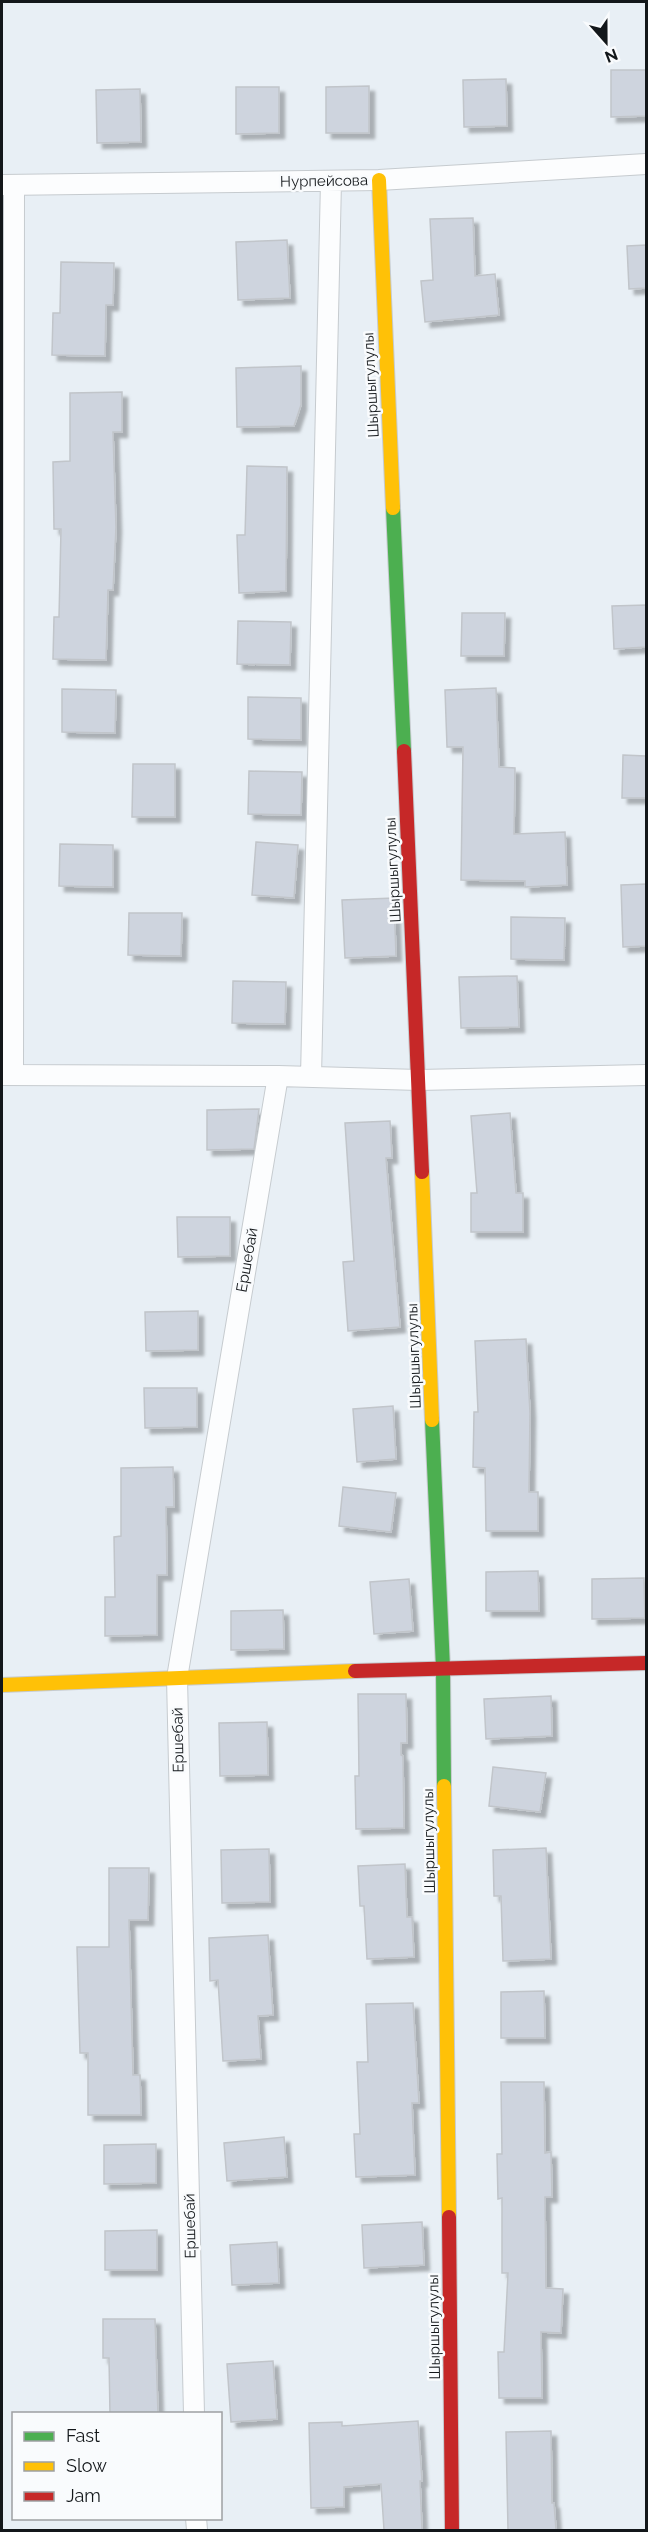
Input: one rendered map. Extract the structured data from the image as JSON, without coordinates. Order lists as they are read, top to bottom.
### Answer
{
  "streets": {
    "street": ["Нурпейсова", "Шыршыгулулы", "Ершебай"]
  },
  "crossings": [
    ["Нурпейсова", "Шыршыгулулы"]
  ],
  "legend": ["Fast", "Slow", "Jam"],
  "north": "bottom"
}
